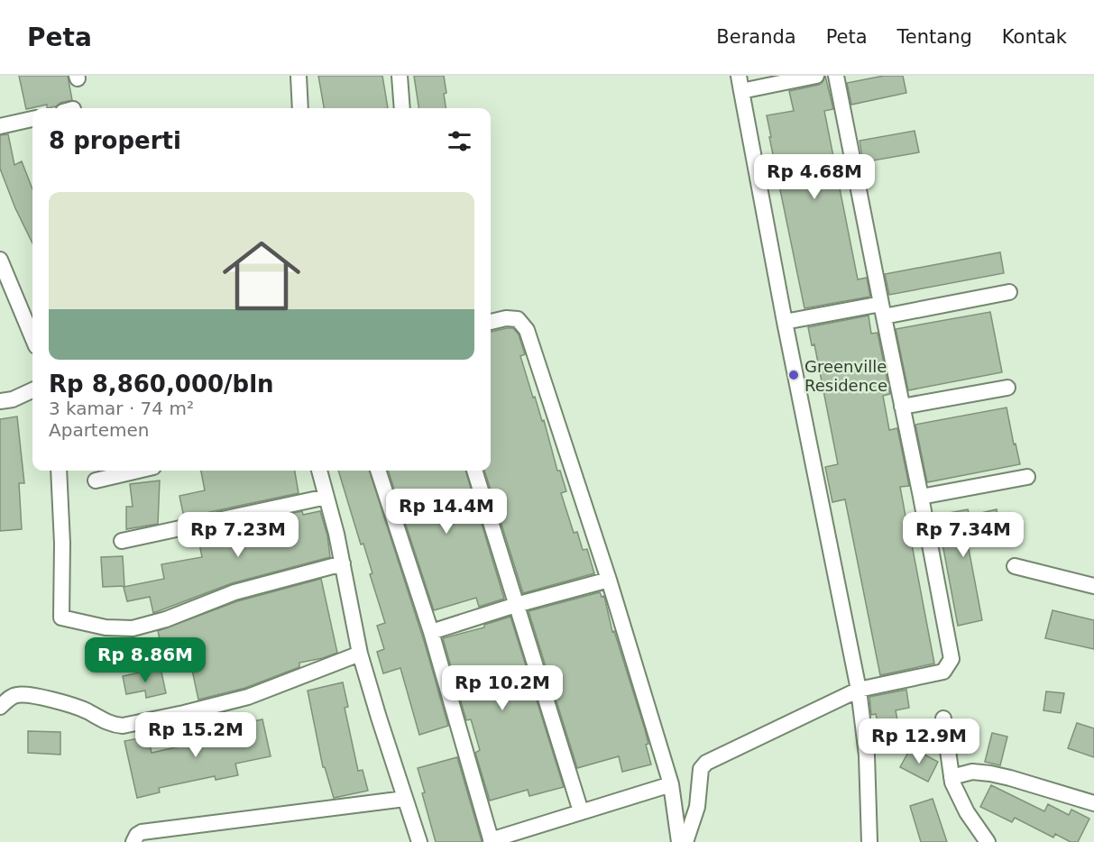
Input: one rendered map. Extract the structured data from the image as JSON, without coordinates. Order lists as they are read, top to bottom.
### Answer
{
  "places": ["Greenville Residence"],
  "page": {
    "header": "Peta",
    "nav": [
      "Beranda",
      "Peta",
      "Tentang",
      "Kontak"
    ],
    "heading": "8 properti",
    "price": [
      "Rp 4.68M",
      "Rp 14.4M",
      "Rp 7.23M",
      "Rp 7.34M",
      "Rp 8.86M",
      "Rp 10.2M",
      "Rp 15.2M",
      "Rp 12.9M"
    ],
    "list": [
      {
        "name": "Rp 8,860,000/bln",
        "note": "3 kamar · 74 m² · Apartemen"
      }
    ]
  }
}
